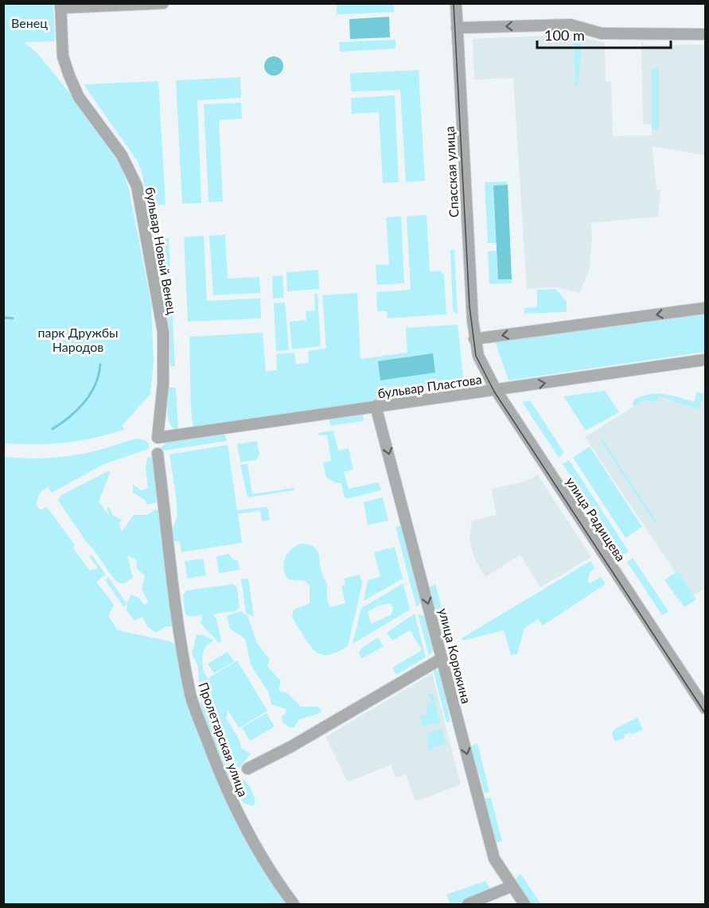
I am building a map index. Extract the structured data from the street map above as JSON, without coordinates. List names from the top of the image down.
{
  "streets": {
    "street": [
      "Спасская улица",
      "бульвар Новый Венец",
      "бульвар Пластова",
      "улица Радищева",
      "улица Корюкина",
      "Пролетарская улица"
    ]
  },
  "crossings": [
    ["Спасская улица", "улица Радищева"],
    ["бульвар Новый Венец", "бульвар Пластова"],
    ["бульвар Пластова", "улица Радищева"],
    ["бульвар Пластова", "улица Корюкина"]
  ],
  "one_way": ["улица Корюкина"],
  "parks": ["Венец", "парк Дружбы Народов"],
  "scale_bar": "100 m"
}
